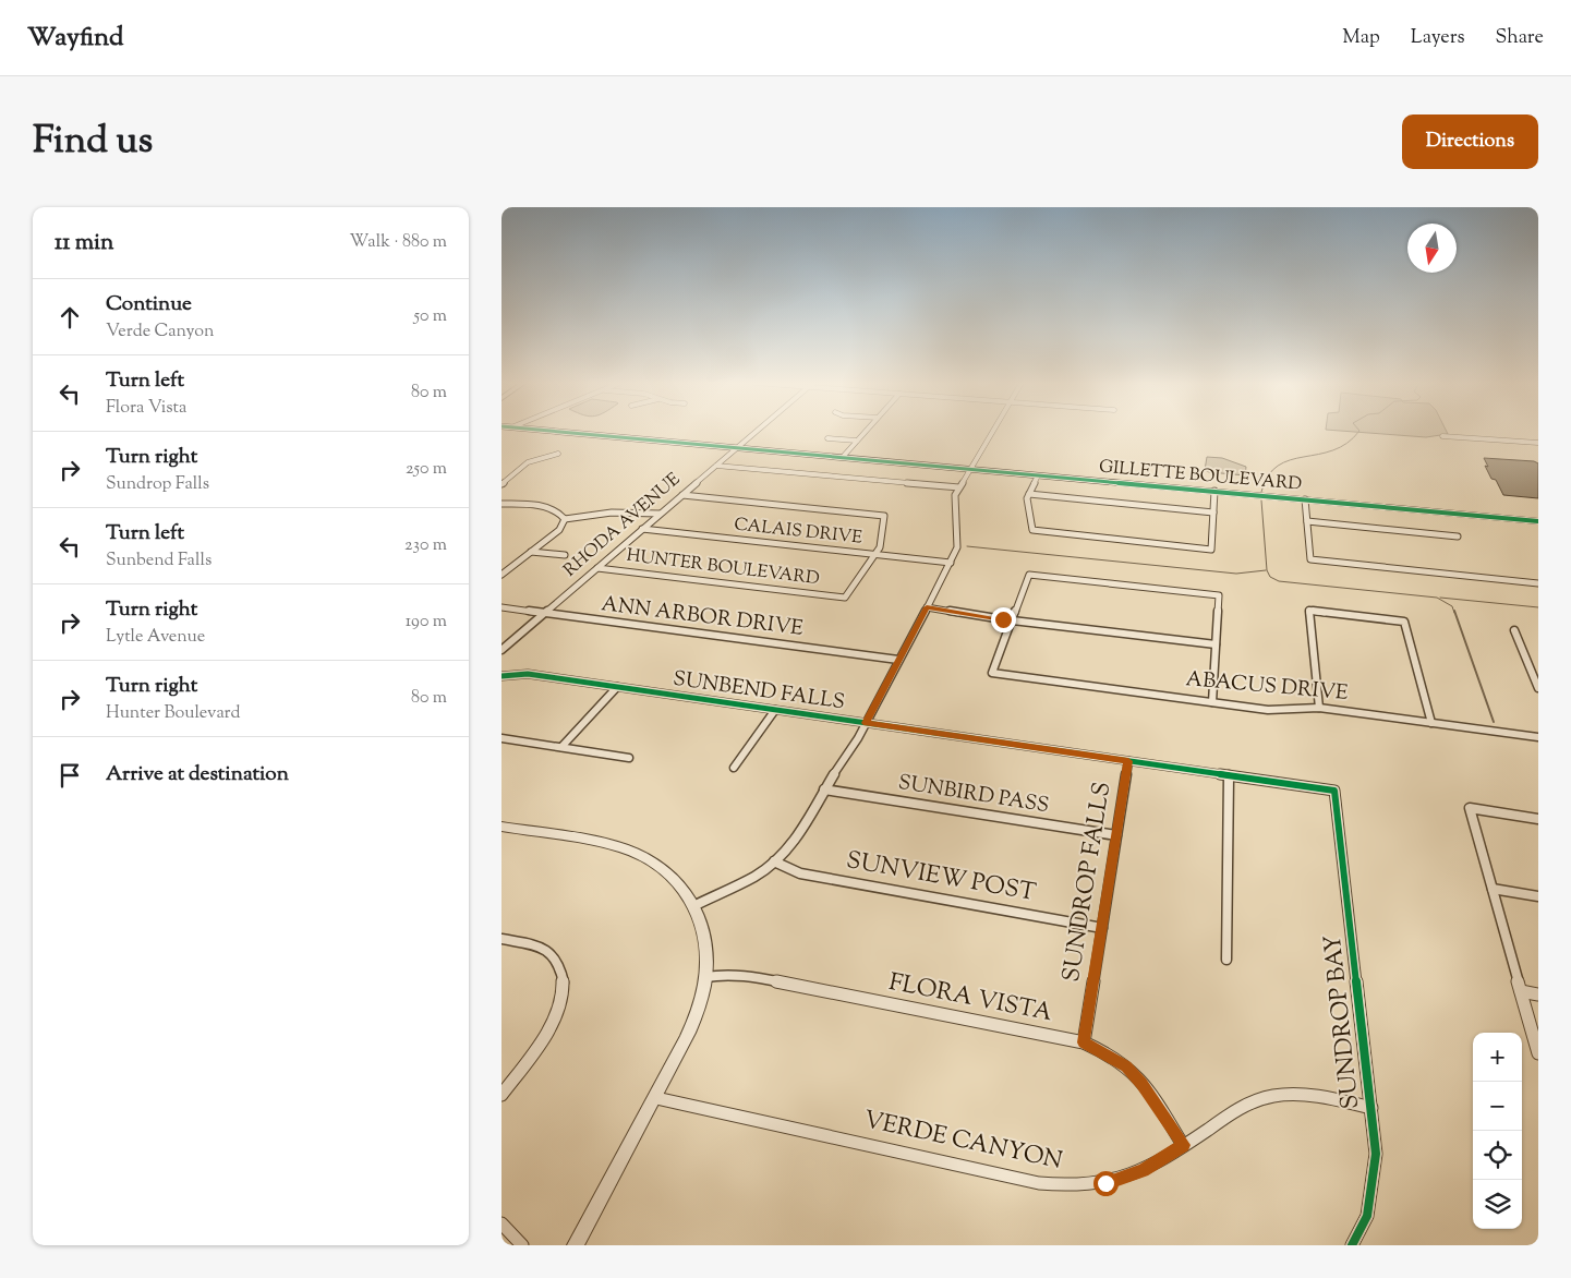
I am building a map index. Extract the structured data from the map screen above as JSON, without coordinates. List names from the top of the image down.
{
  "streets": {
    "main road": ["GILLETTE BOULEVARD"],
    "street": [
      "RHODA AVENUE",
      "CALAIS DRIVE",
      "HUNTER BOULEVARD",
      "ANN ARBOR DRIVE",
      "ABACUS DRIVE",
      "SUNBEND FALLS",
      "SUNBIRD PASS",
      "SUNVIEW POST",
      "SUNDROP FALLS",
      "FLORA VISTA",
      "SUNDROP BAY",
      "VERDE CANYON"
    ]
  },
  "crossings": [
    ["GILLETTE BOULEVARD", "RHODA AVENUE"],
    ["RHODA AVENUE", "CALAIS DRIVE"],
    ["RHODA AVENUE", "HUNTER BOULEVARD"],
    ["RHODA AVENUE", "ANN ARBOR DRIVE"],
    ["CALAIS DRIVE", "HUNTER BOULEVARD"],
    ["SUNBEND FALLS", "SUNDROP FALLS"],
    ["SUNBEND FALLS", "SUNDROP BAY"],
    ["SUNBIRD PASS", "SUNDROP FALLS"],
    ["SUNVIEW POST", "SUNDROP FALLS"],
    ["SUNDROP FALLS", "FLORA VISTA"],
    ["FLORA VISTA", "VERDE CANYON"],
    ["SUNDROP BAY", "VERDE CANYON"]
  ],
  "north": "bottom",
  "page": {
    "header": "Wayfind",
    "nav": ["Map", "Layers", "Share"],
    "title": "Find us",
    "buttons": "Directions",
    "heading": ["11 min", "Walk · 880 m"],
    "list": [
      ["Continue", "Verde Canyon", "50 m"],
      ["Turn left", "Flora Vista", "80 m"],
      ["Turn right", "Sundrop Falls", "250 m"],
      ["Turn left", "Sunbend Falls", "230 m"],
      ["Turn right", "Lytle Avenue", "190 m"],
      ["Turn right", "Hunter Boulevard", "80 m"],
      "Arrive at destination"
    ],
    "map_buttons": ["+", "−"]
  }
}
